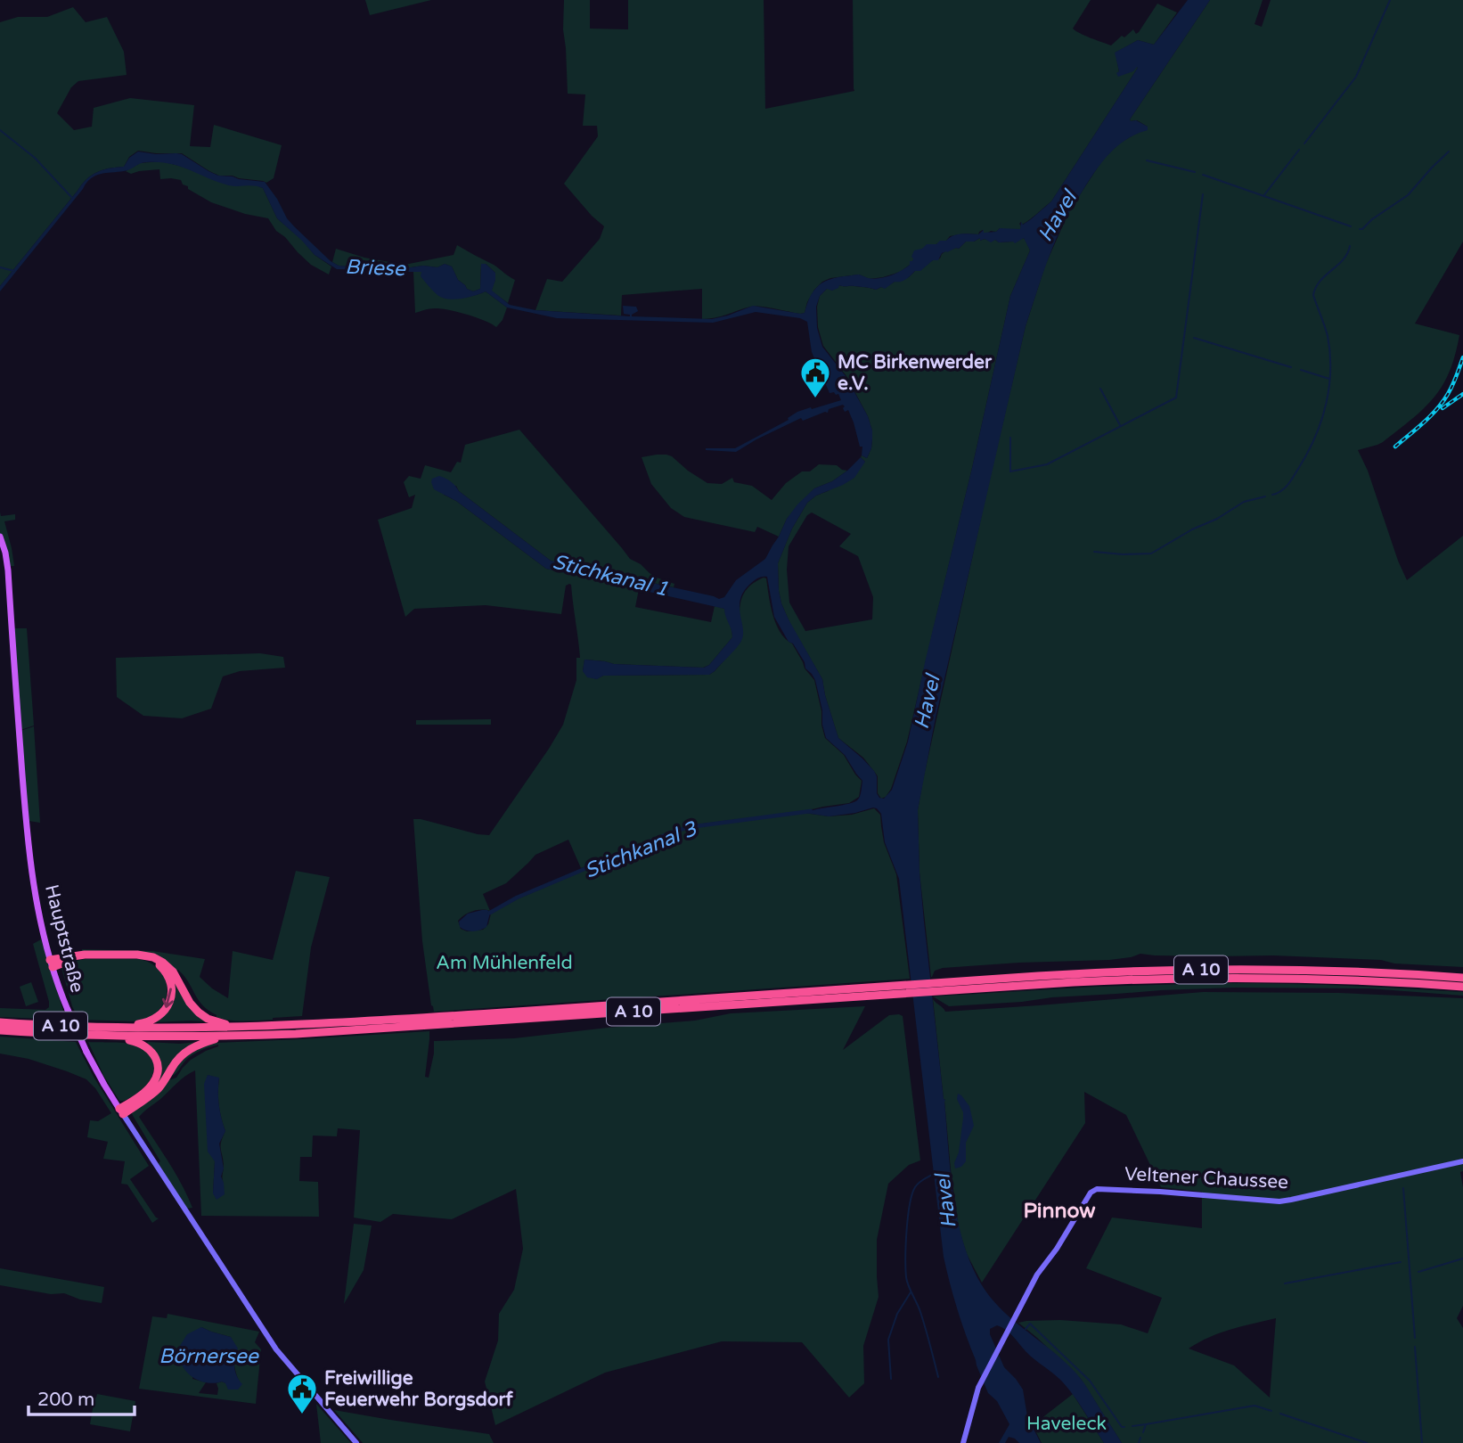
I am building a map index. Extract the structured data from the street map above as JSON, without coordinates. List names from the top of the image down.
{
  "streets": {
    "highway": ["A 10"],
    "main road": ["Hauptstraße", "Veltener Chaussee"]
  },
  "districts": ["Pinnow"],
  "water": [
    "Havel",
    "Briese",
    "Stichkanal 1",
    "Stichkanal 3",
    "Börnersee"
  ],
  "parks": ["Am Mühlenfeld", "Haveleck"],
  "places": {
    "public building": ["MC Birkenwerder e.V.", "Freiwillige Feuerwehr Borgsdorf"]
  },
  "scale_bar": "200 m"
}
